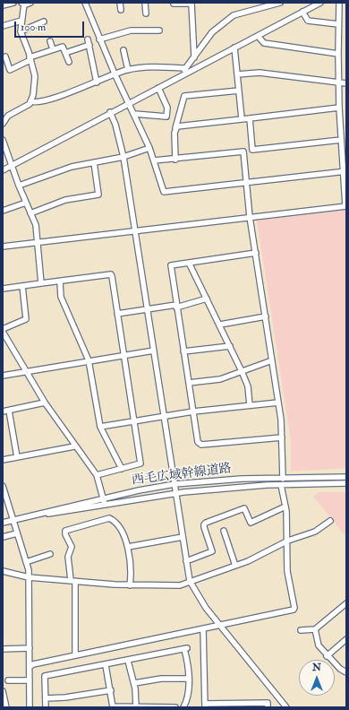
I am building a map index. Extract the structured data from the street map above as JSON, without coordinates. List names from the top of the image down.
{
  "streets": {
    "street": ["西毛広域幹線道路"]
  },
  "scale_bar": "100 m",
  "north": "top"
}
